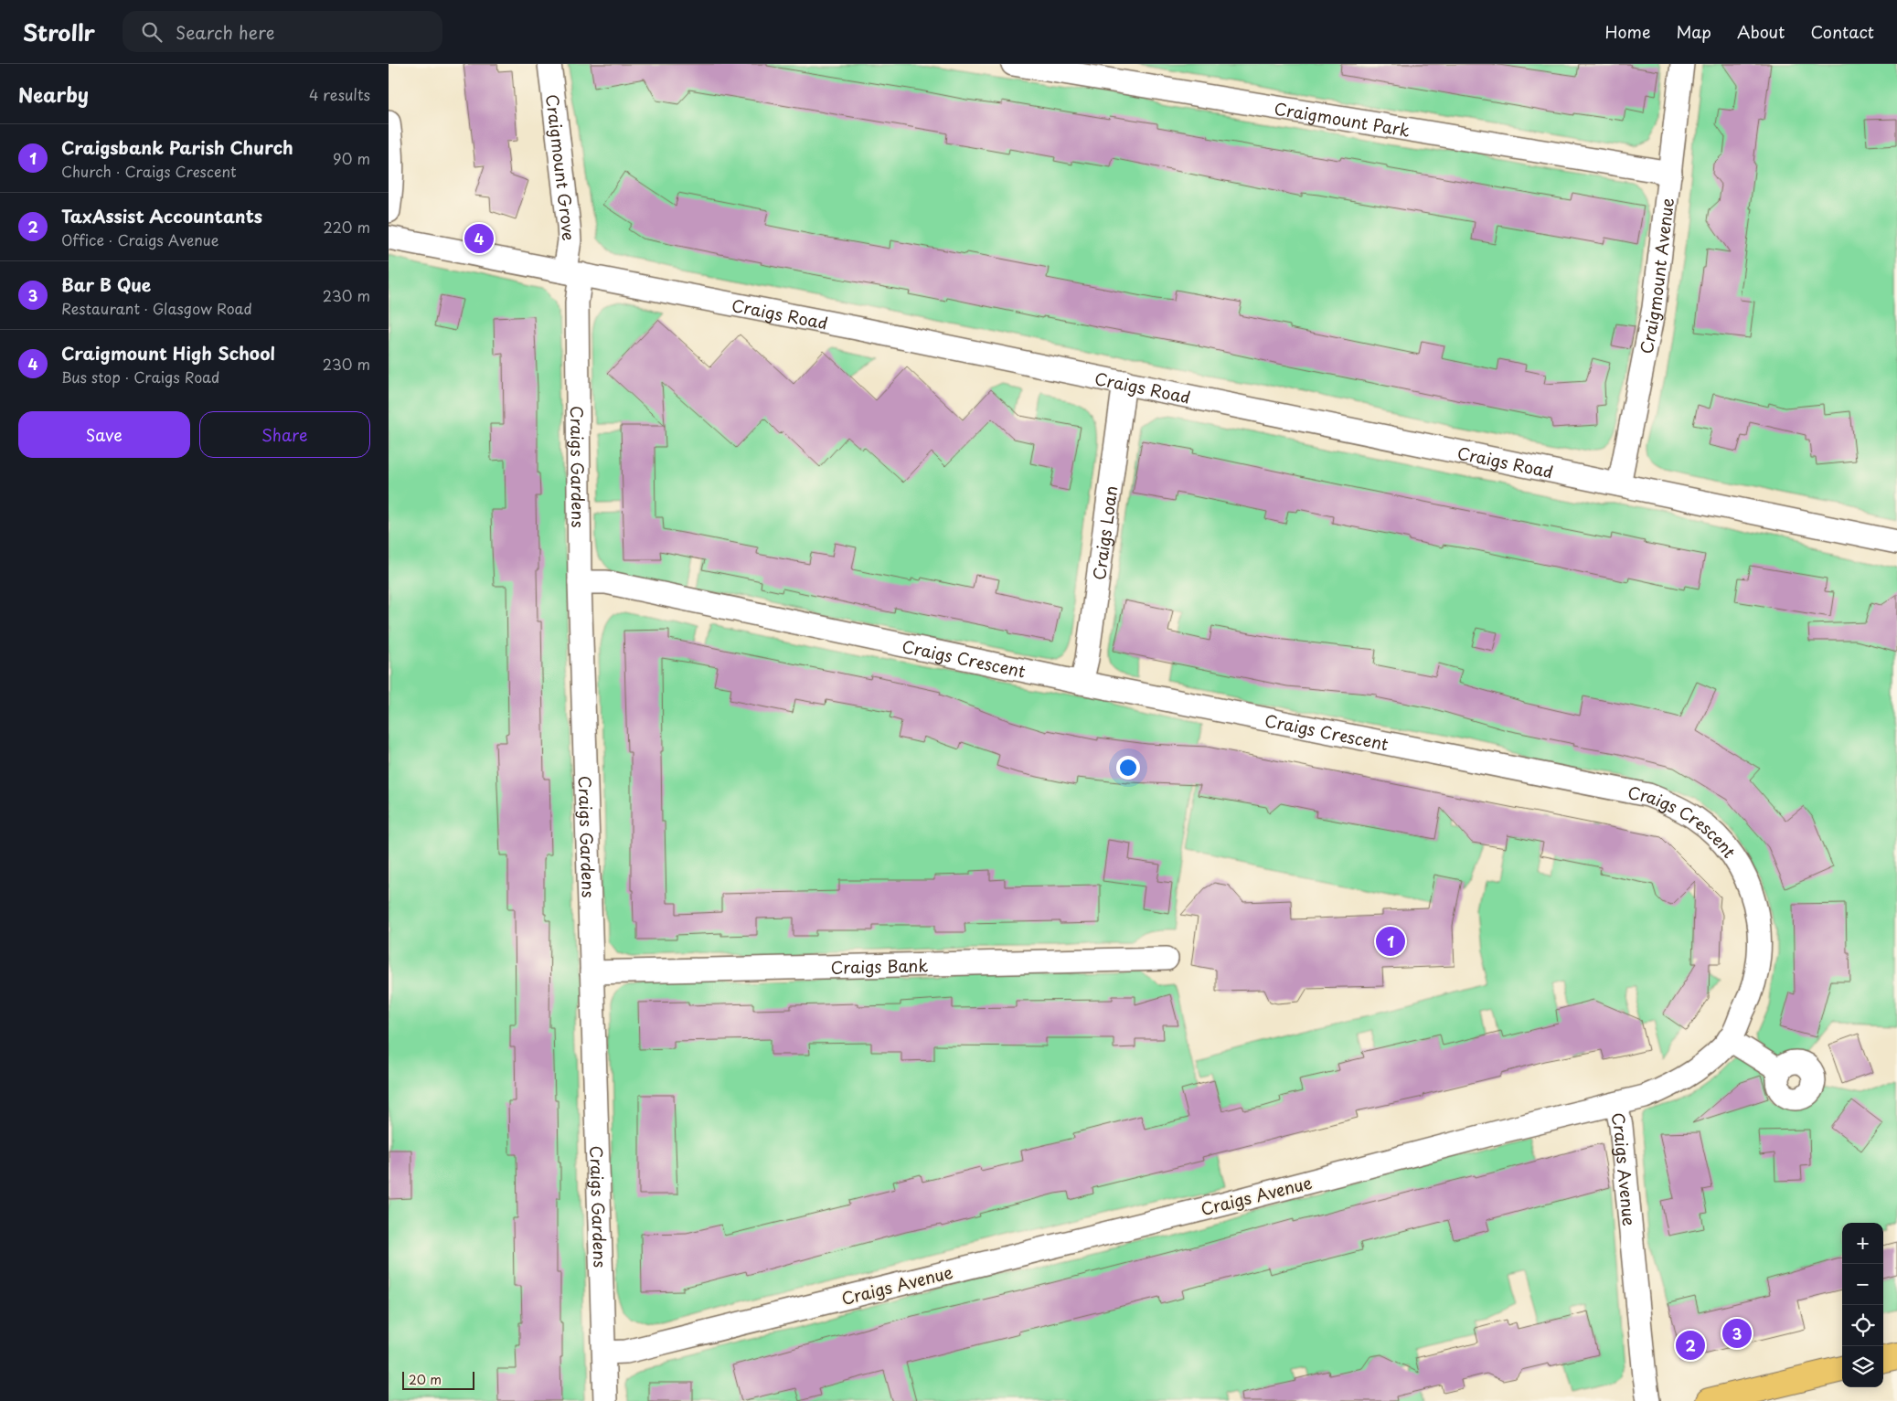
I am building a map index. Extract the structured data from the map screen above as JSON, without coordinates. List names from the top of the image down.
{
  "streets": {
    "street": [
      "Craigmount Park",
      "Craigmount Grove",
      "Craigmount Avenue",
      "Craigs Road",
      "Craigs Gardens",
      "Craigs Loan",
      "Craigs Crescent",
      "Craigs Bank",
      "Craigs Avenue"
    ]
  },
  "crossings": [
    ["Craigmount Park", "Craigmount Avenue"],
    ["Craigmount Grove", "Craigs Road"],
    ["Craigmount Grove", "Craigs Gardens"],
    ["Craigmount Avenue", "Craigs Road"],
    ["Craigs Road", "Craigs Gardens"],
    ["Craigs Road", "Craigs Loan"],
    ["Craigs Gardens", "Craigs Crescent"],
    ["Craigs Gardens", "Craigs Bank"],
    ["Craigs Gardens", "Craigs Avenue"],
    ["Craigs Loan", "Craigs Crescent"],
    ["Craigs Crescent", "Craigs Avenue"]
  ],
  "scale_bar": "20 m",
  "page": {
    "header": "Strollr",
    "search": "Search here",
    "nav": [
      "Home",
      "Map",
      "About",
      "Contact"
    ],
    "heading": ["Nearby", "4 results"],
    "list": [
      {
        "mark": "1",
        "name": "Craigsbank Parish Church",
        "note": "Church · Craigs Crescent",
        "value": "90 m"
      },
      {
        "mark": "2",
        "name": "TaxAssist Accountants",
        "note": "Office · Craigs Avenue",
        "value": "220 m"
      },
      {
        "mark": "3",
        "name": "Bar B Que",
        "note": "Restaurant · Glasgow Road",
        "value": "230 m"
      },
      {
        "mark": "4",
        "name": "Craigmount High School",
        "note": "Bus stop · Craigs Road",
        "value": "230 m"
      }
    ],
    "pins": [
      "4",
      "1",
      "3",
      "2"
    ],
    "buttons": ["Save", "Share"],
    "map_buttons": ["+", "−"],
    "scale": "20 m"
  }
}
